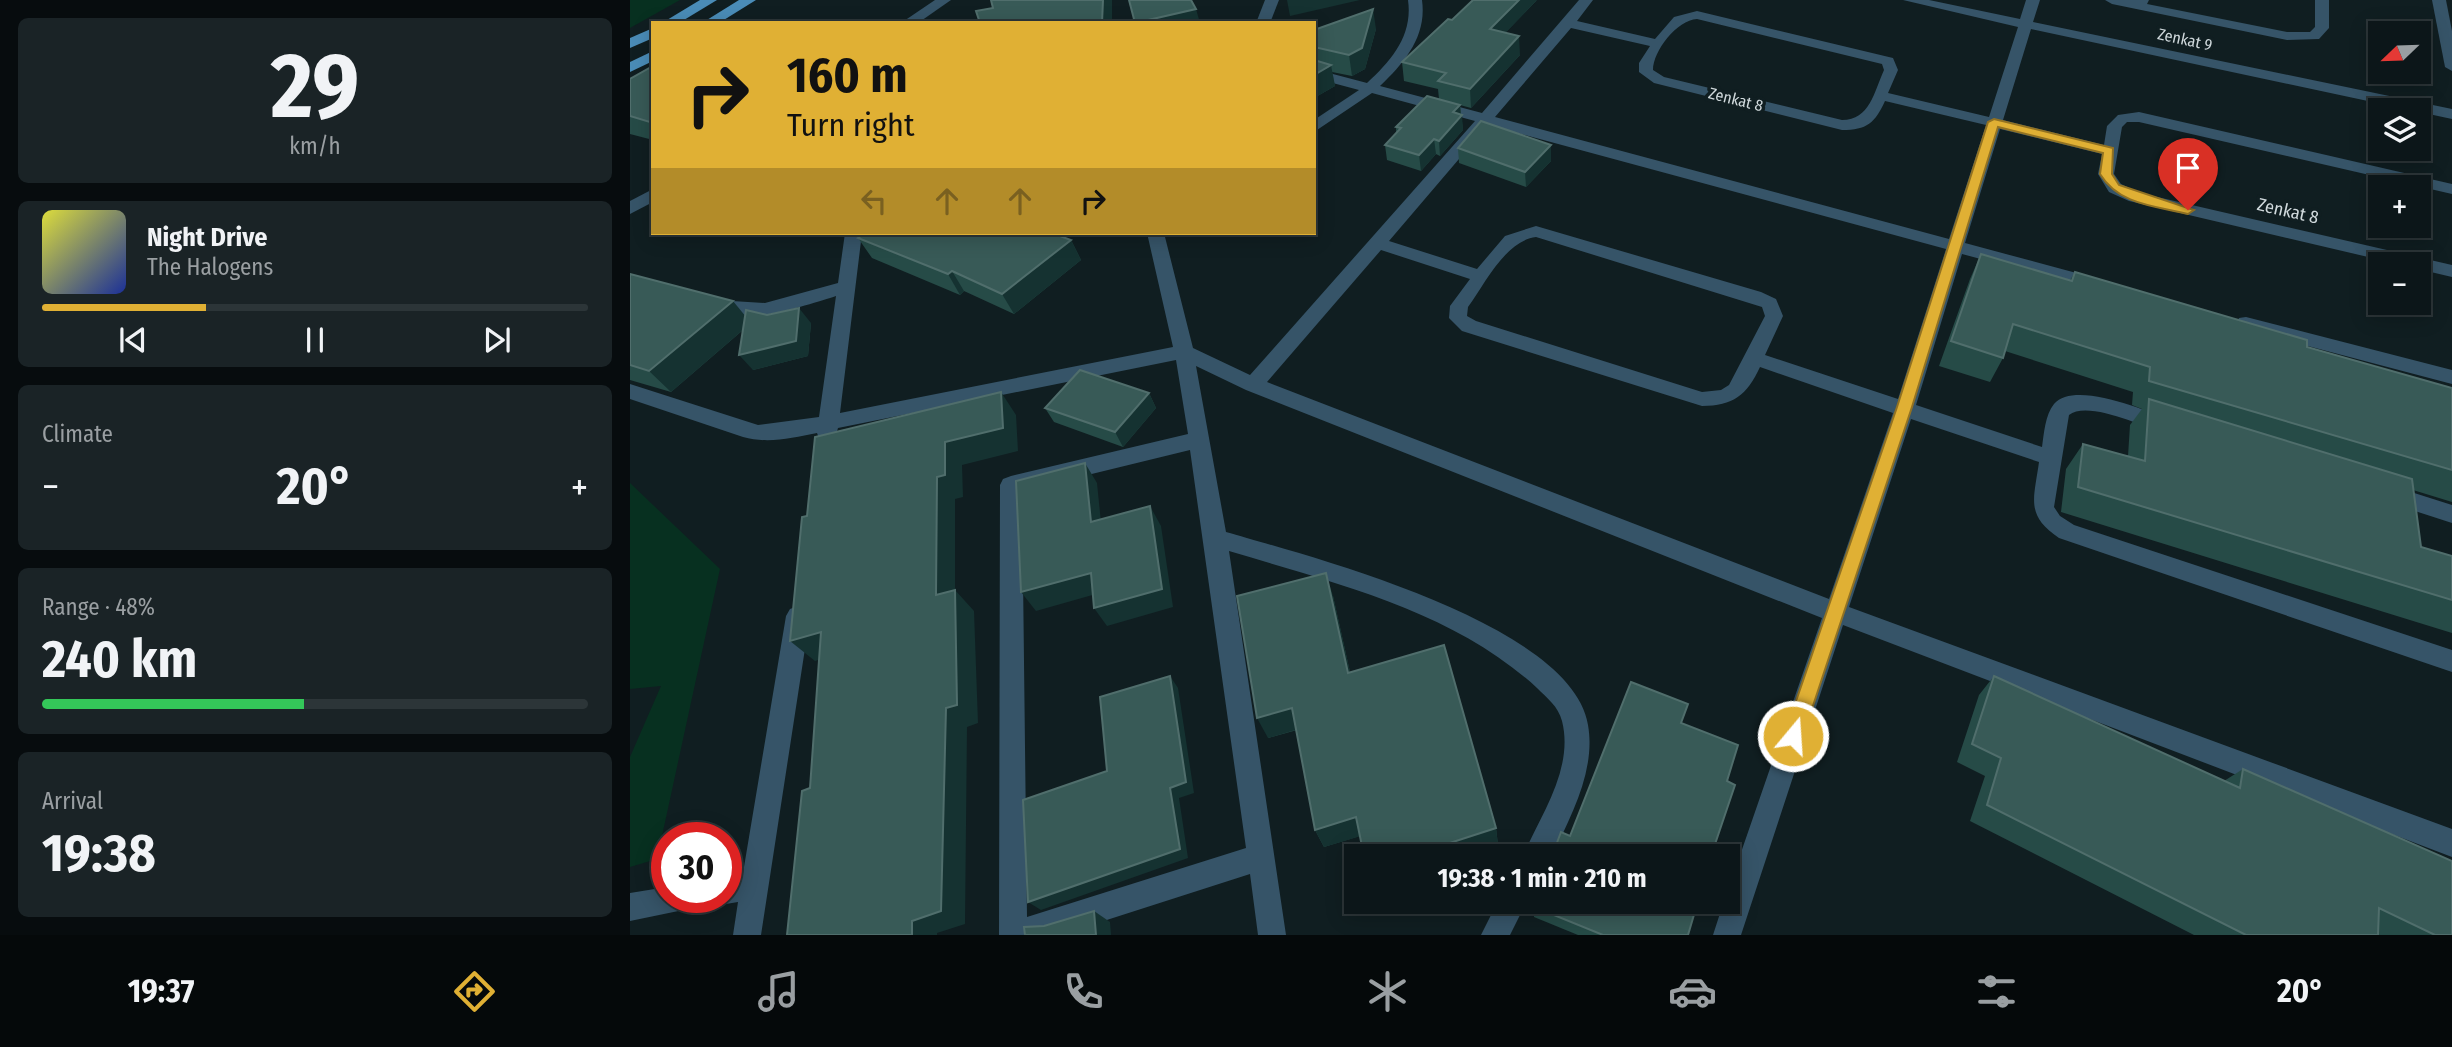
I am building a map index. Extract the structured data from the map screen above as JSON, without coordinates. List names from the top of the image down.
{
  "streets": {
    "street": ["Zenkat 9", "Zenkat 8"]
  },
  "north": "bottom left",
  "page": {
    "tile": [
      ["29", "km/h"],
      "Climate",
      ["Range · 48%", "240 km"],
      ["Arrival", "19:38"]
    ],
    "map_buttons": ["+", "−"],
    "turn": ["160 m", "Turn right"],
    "song": ["Night Drive", "The Halogens"],
    "heat": ["−", "20°", "+"],
    "limit": "30",
    "trip": "19:38 · 1 min · 210 m",
    "tabs": ["19:37", "20°"]
  }
}
